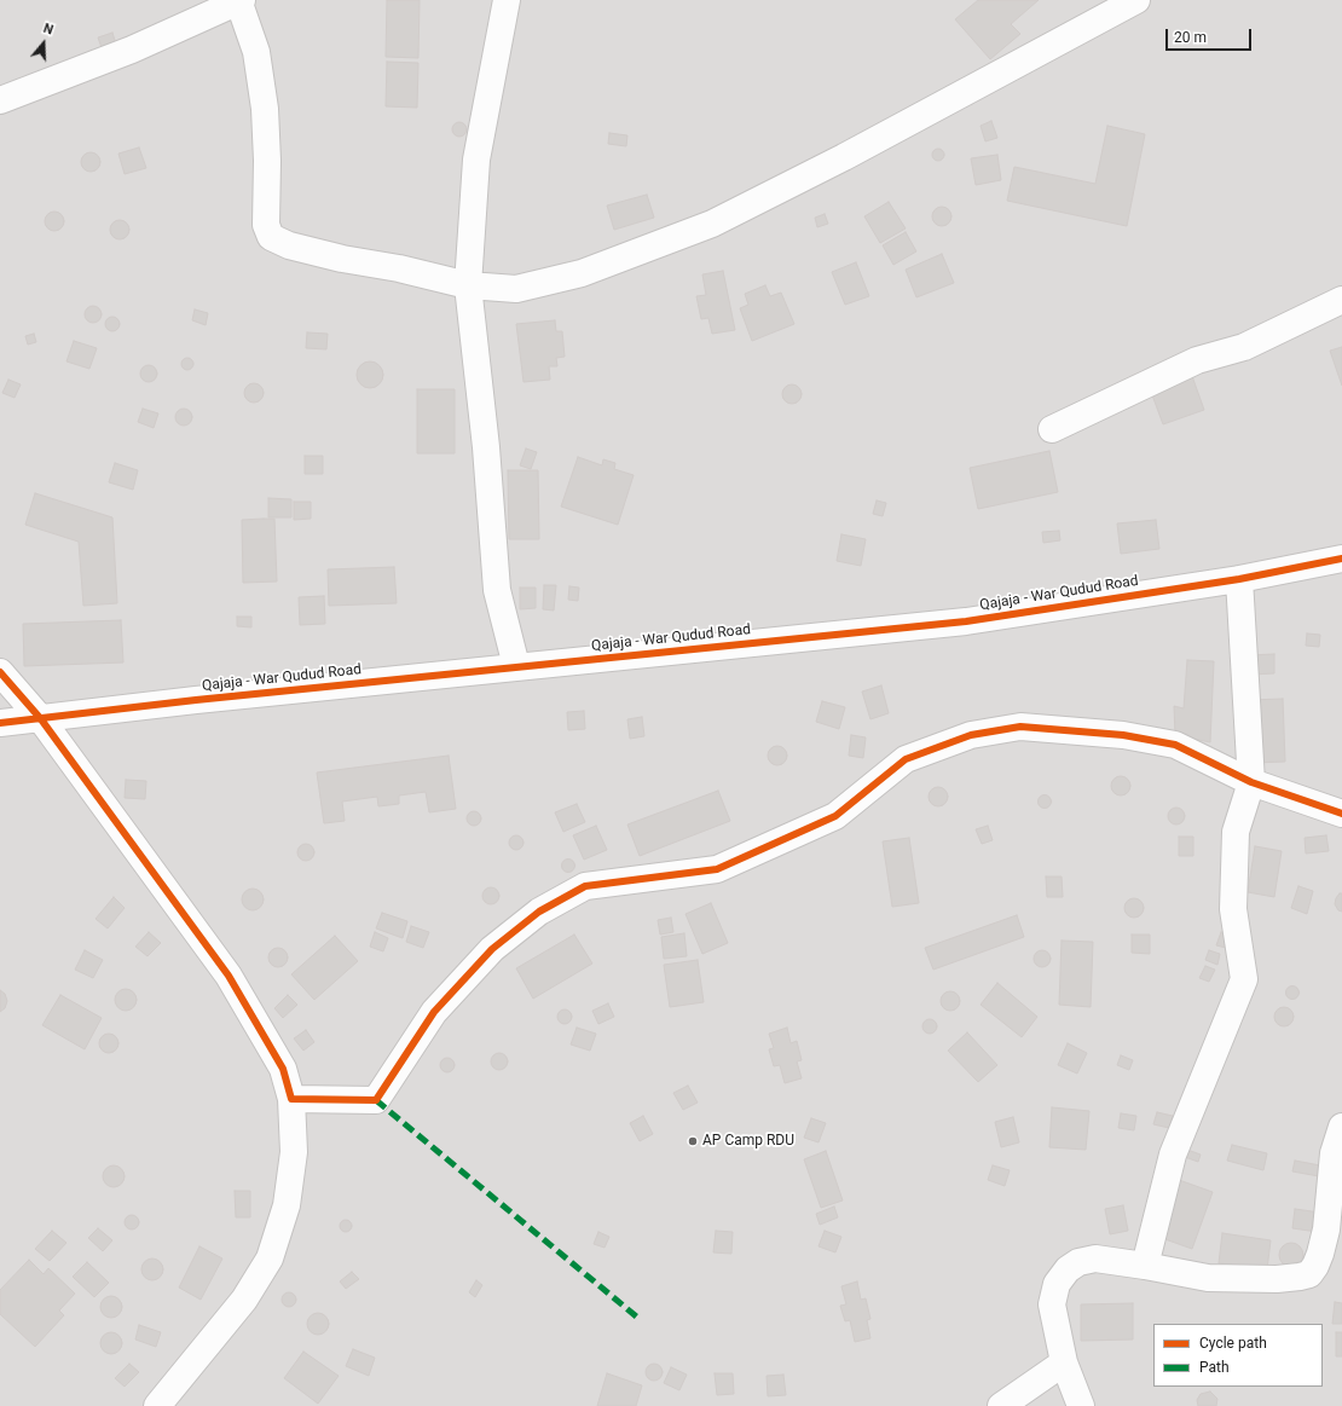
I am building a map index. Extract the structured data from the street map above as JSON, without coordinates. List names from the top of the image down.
{
  "streets": {
    "street": ["Qajaja - War Qudud Road"]
  },
  "places": ["AP Camp RDU"],
  "legend": ["Cycle path", "Path"],
  "scale_bar": "20 m",
  "north": "top"
}
